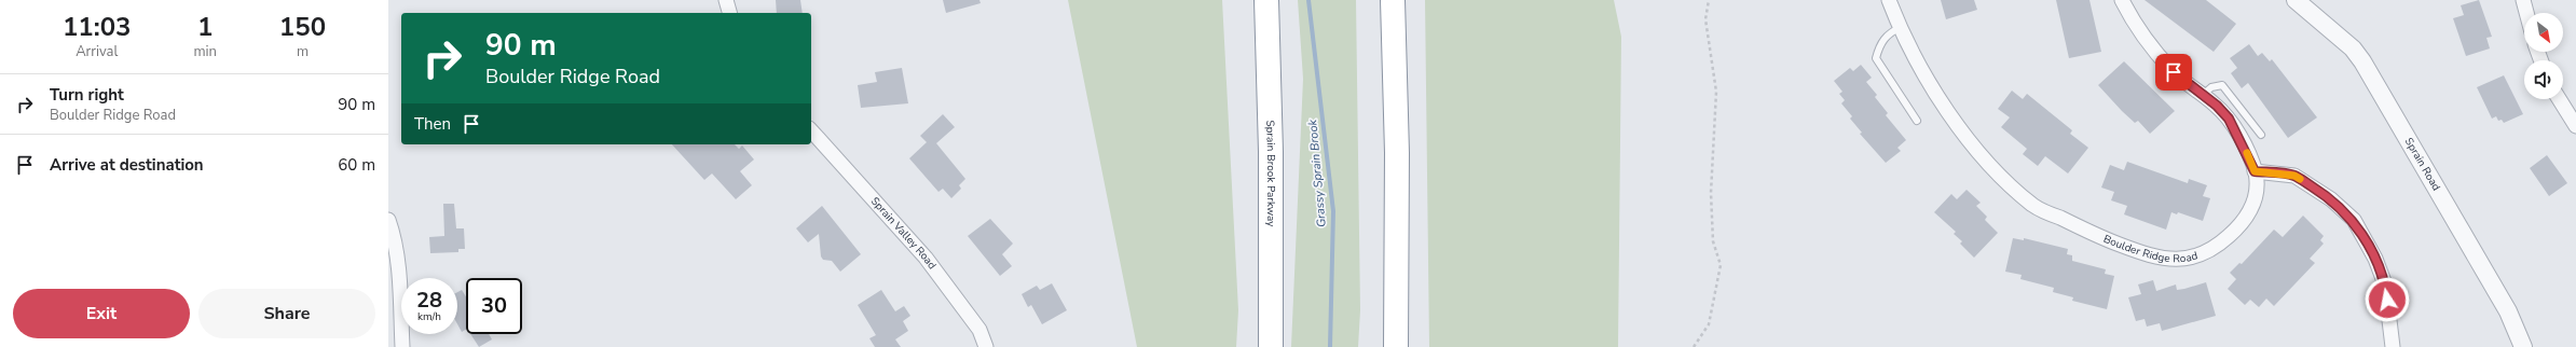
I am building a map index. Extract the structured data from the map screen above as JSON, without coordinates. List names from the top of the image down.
{
  "streets": {
    "highway": ["Sprain Brook Parkway"],
    "street": ["Sprain Road", "Sprain Valley Road", "Boulder Ridge Road"]
  },
  "water": ["Grassy Sprain Brook"],
  "north": "bottom right",
  "page": {
    "eta": [
      "11:03",
      "Arrival",
      "1",
      "min",
      "150",
      "m"
    ],
    "turn": ["90 m", "Boulder Ridge Road"],
    "list": [
      {
        "name": "Turn right",
        "note": "Boulder Ridge Road",
        "value": "90 m"
      },
      {
        "name": "Arrive at destination",
        "value": "60 m"
      }
    ],
    "then": "Then",
    "speed": "28 km/h",
    "limit": "30",
    "buttons": ["Exit", "Share"]
  }
}
